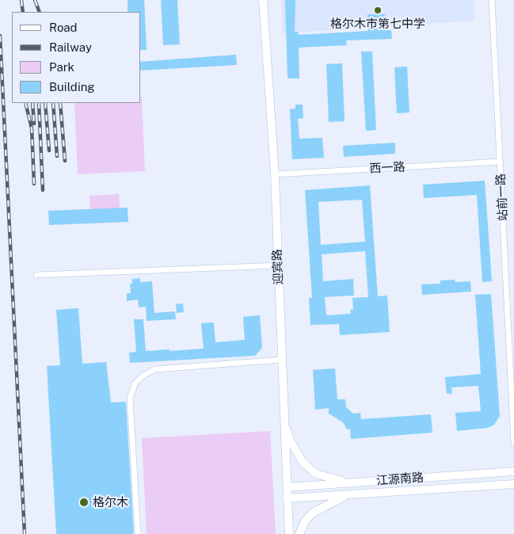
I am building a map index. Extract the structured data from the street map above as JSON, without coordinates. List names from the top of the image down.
{
  "streets": {
    "main road": ["迎宾路", "江源南路"],
    "street": ["西一路", "站前一路"]
  },
  "crossings": [
    ["西一路", "站前一路"],
    ["西一路", "迎宾路"],
    ["迎宾路", "江源南路"]
  ],
  "places": ["格尔木市第七中学", "格尔木"],
  "legend": [
    "Road",
    "Railway",
    "Park",
    "Building"
  ]
}
